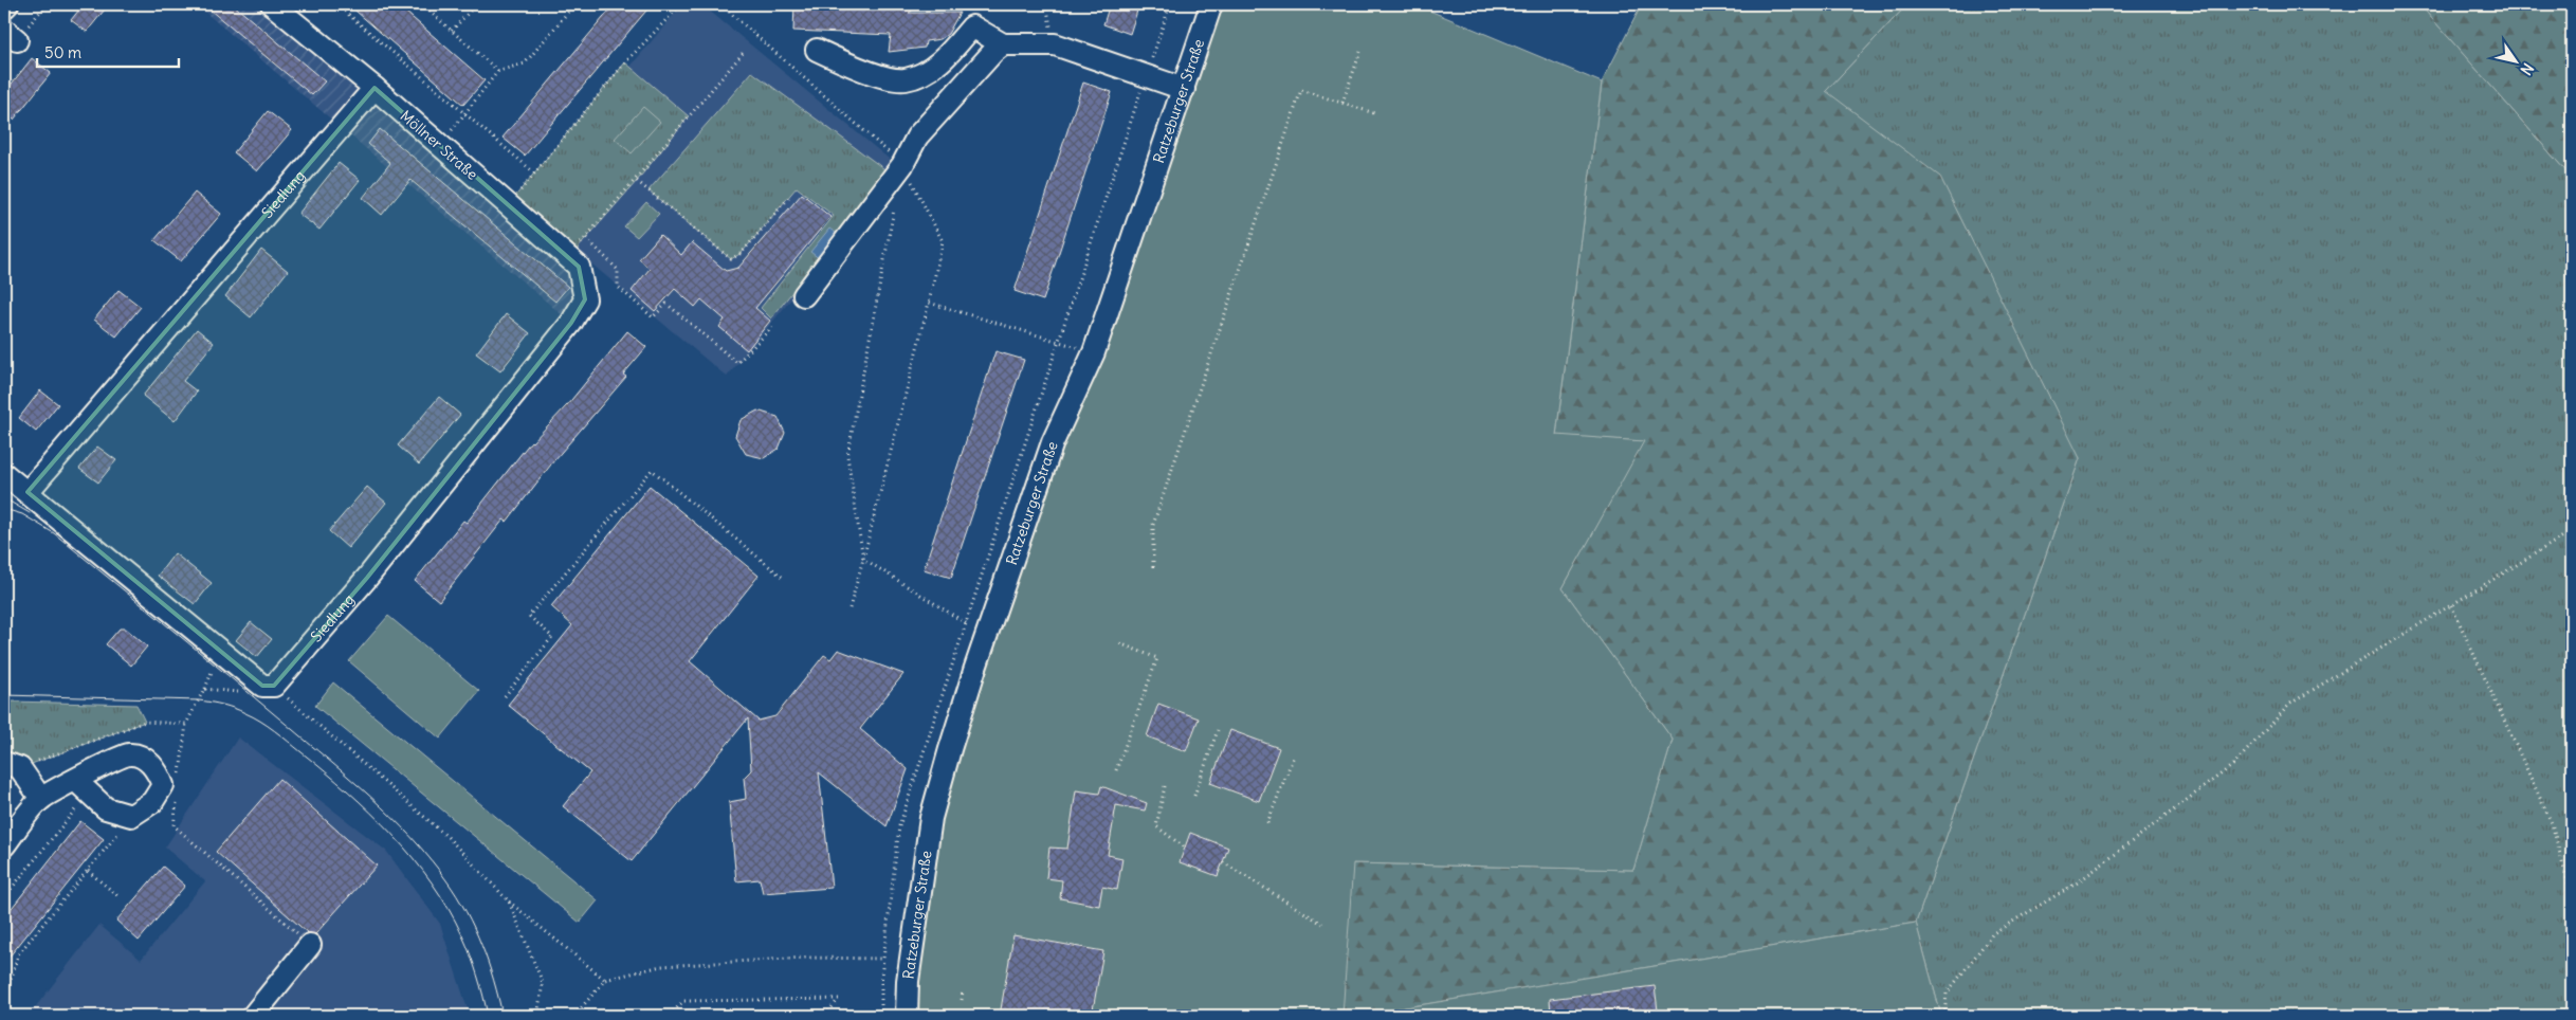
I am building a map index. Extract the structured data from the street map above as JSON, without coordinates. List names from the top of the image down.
{
  "streets": {
    "street": ["Ratzeburger Straße", "Möllner Straße", "Siedlung"]
  },
  "crossings": [
    ["Möllner Straße", "Siedlung"]
  ],
  "scale_bar": "50 m",
  "north": "bottom right"
}
